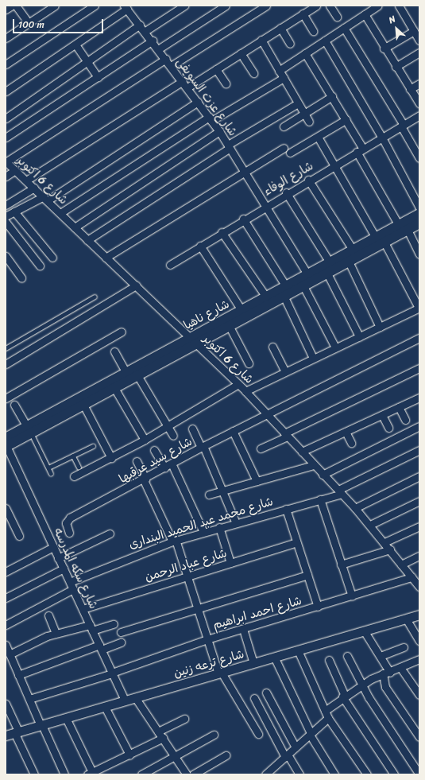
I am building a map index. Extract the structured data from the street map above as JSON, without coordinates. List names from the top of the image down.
{
  "streets": {
    "main road": ["شارع ناهيا"],
    "street": [
      "شارع عزت السويفى",
      "شارع الوفاء",
      "شارع 6 اكتوبر",
      "شارع سيد عرقبها",
      "شارع محمد عبد الحميد البندارى",
      "شارع عباد الرحمن",
      "شارع سكه المدرسه",
      "شارع احمد ابراهيم",
      "شارع ترعه زنين"
    ]
  },
  "crossings": [
    ["شارع عزت السويفى", "شارع الوفاء"],
    ["شارع عزت السويفى", "شارع ناهيا"],
    ["شارع 6 اكتوبر", "شارع ناهيا"],
    ["شارع 6 اكتوبر", "شارع سيد عرقبها"],
    ["شارع 6 اكتوبر", "شارع محمد عبد الحميد البندارى"],
    ["شارع 6 اكتوبر", "شارع احمد ابراهيم"],
    ["شارع ناهيا", "شارع سكه المدرسه"],
    ["شارع محمد عبد الحميد البندارى", "شارع سكه المدرسه"],
    ["شارع عباد الرحمن", "شارع سكه المدرسه"],
    ["شارع سكه المدرسه", "شارع احمد ابراهيم"],
    ["شارع سكه المدرسه", "شارع ترعه زنين"]
  ],
  "scale_bar": "100 m",
  "north": "top left"
}
